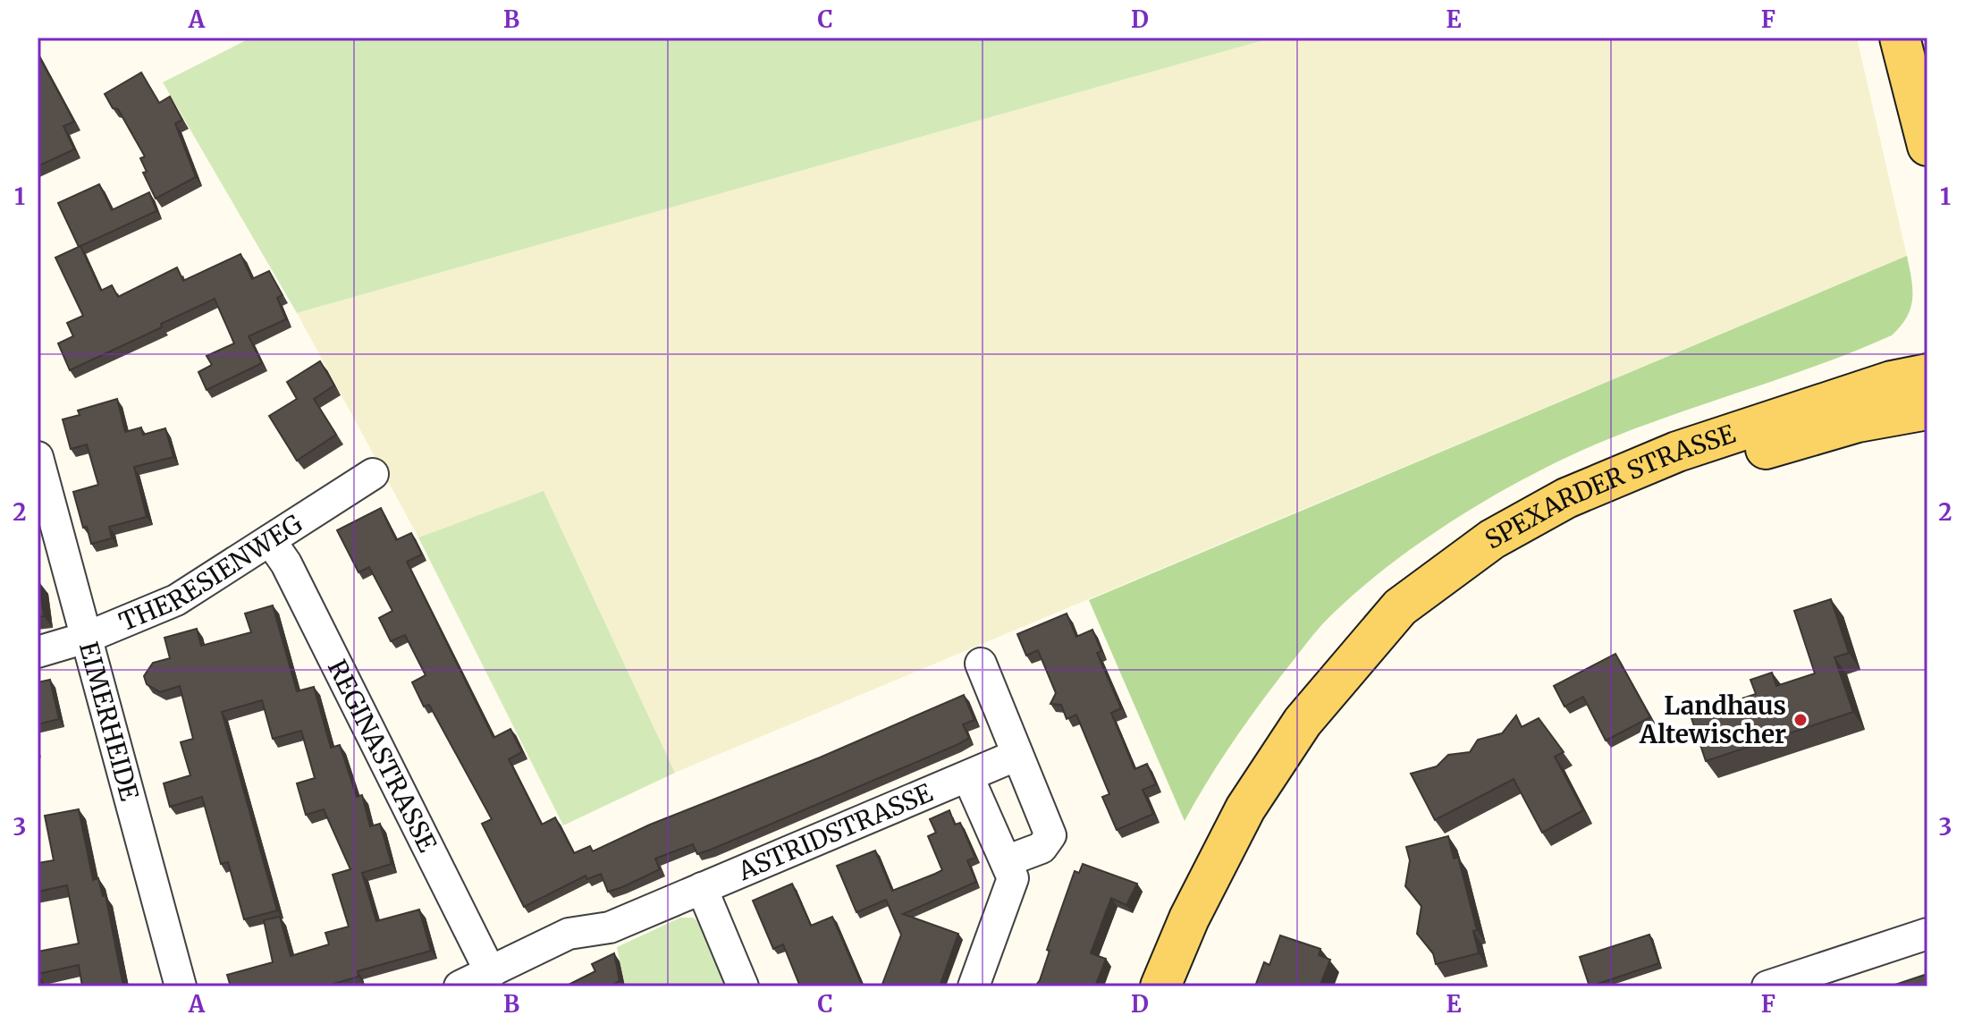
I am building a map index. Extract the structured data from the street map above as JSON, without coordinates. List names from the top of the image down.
{
  "streets": {
    "main road": ["SPEXARDER STRASSE"],
    "street": [
      "THERESIENWEG",
      "EIMERHEIDE",
      "REGINASTRASSE",
      "ASTRIDSTRASSE"
    ]
  },
  "crossings": [
    ["THERESIENWEG", "EIMERHEIDE"],
    ["THERESIENWEG", "REGINASTRASSE"],
    ["REGINASTRASSE", "ASTRIDSTRASSE"]
  ],
  "places": ["Landhaus Altewischer"],
  "grid": {
    "columns": [
      "A",
      "B",
      "C",
      "D",
      "E",
      "F"
    ],
    "rows": ["1", "2", "3"]
  }
}
